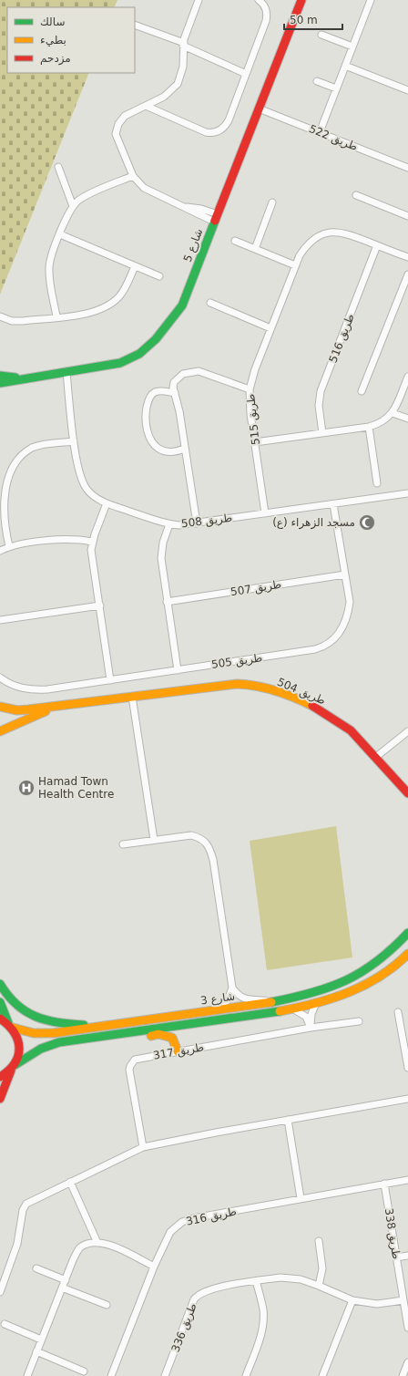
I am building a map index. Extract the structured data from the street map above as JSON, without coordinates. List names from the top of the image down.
{
  "streets": {
    "street": [
      "طريق 522",
      "شارع 5",
      "طريق 516",
      "طريق 515",
      "طريق 508",
      "طريق 507",
      "طريق 505",
      "طريق 504",
      "شارع 3",
      "طريق 317",
      "طريق 316",
      "طريق 338",
      "طريق 336"
    ]
  },
  "crossings": [
    ["طريق 522", "شارع 5"],
    ["شارع 5", "طريق 508"],
    ["طريق 516", "طريق 515"],
    ["طريق 515", "طريق 508"],
    ["طريق 508", "طريق 505"],
    ["طريق 507", "طريق 505"],
    ["طريق 316", "طريق 338"],
    ["طريق 338", "طريق 336"]
  ],
  "places": {
    "mosque": ["مسجد الزهراء (ع)"],
    "hospital": ["Hamad Town Health Centre"]
  },
  "legend": ["سالك", "بطيء", "مزدحم"],
  "scale_bar": "50 m"
}
